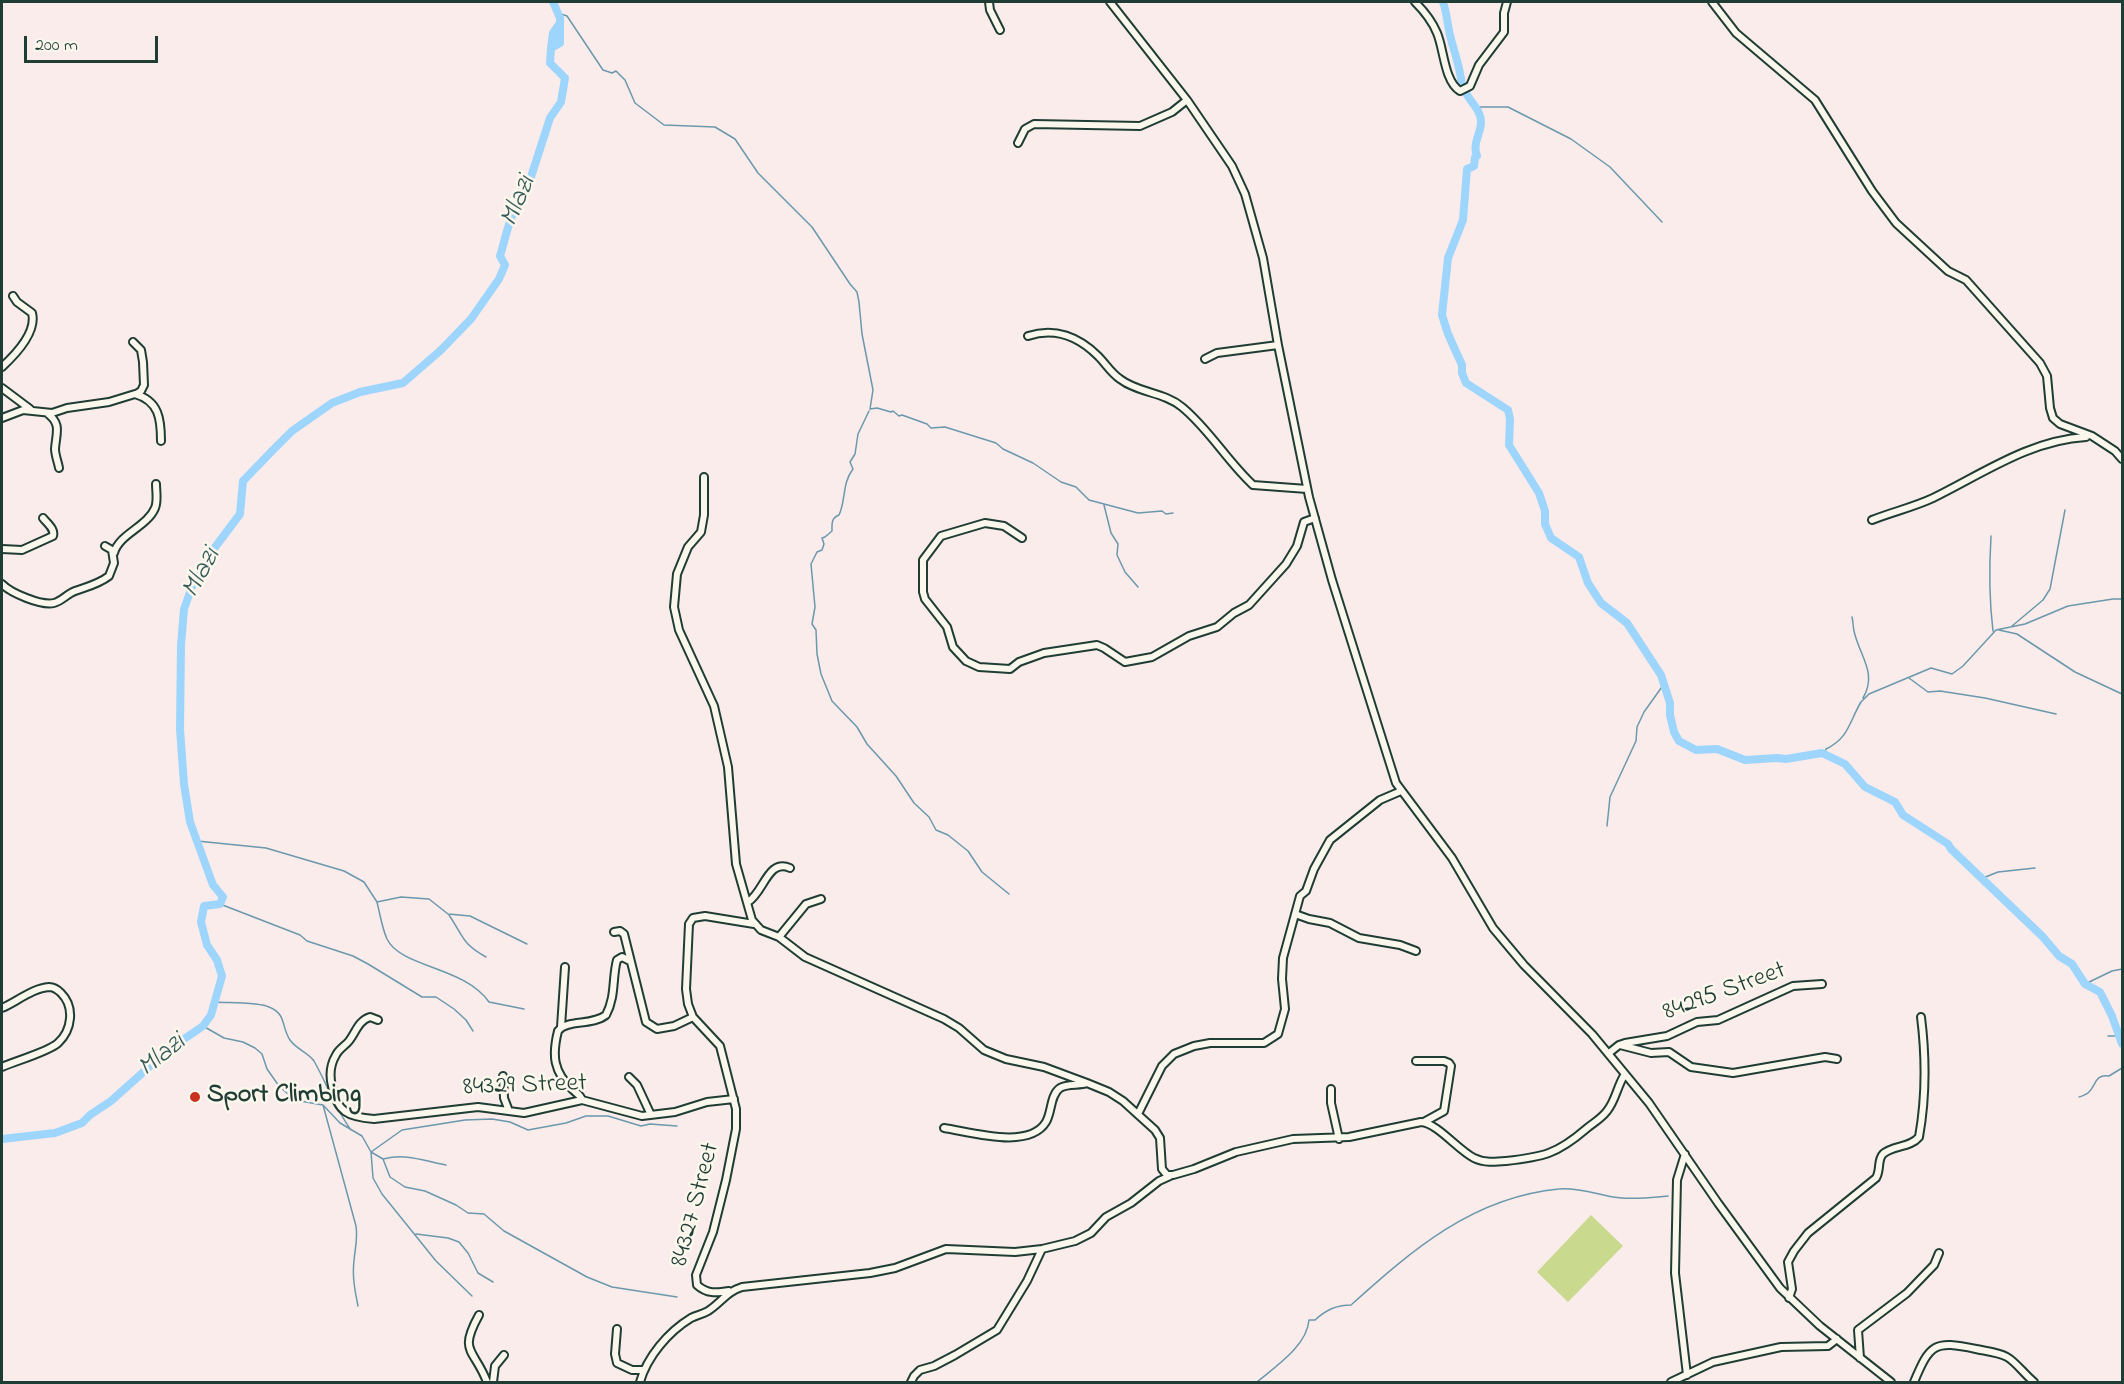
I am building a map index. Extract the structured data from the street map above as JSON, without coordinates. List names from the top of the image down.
{
  "streets": {
    "street": ["84295 Street", "84329 Street", "84327 Street"]
  },
  "crossings": [
    ["84329 Street", "84327 Street"]
  ],
  "water": ["Mlazi"],
  "places": ["Sport Climbing"],
  "scale_bar": "200 m"
}
